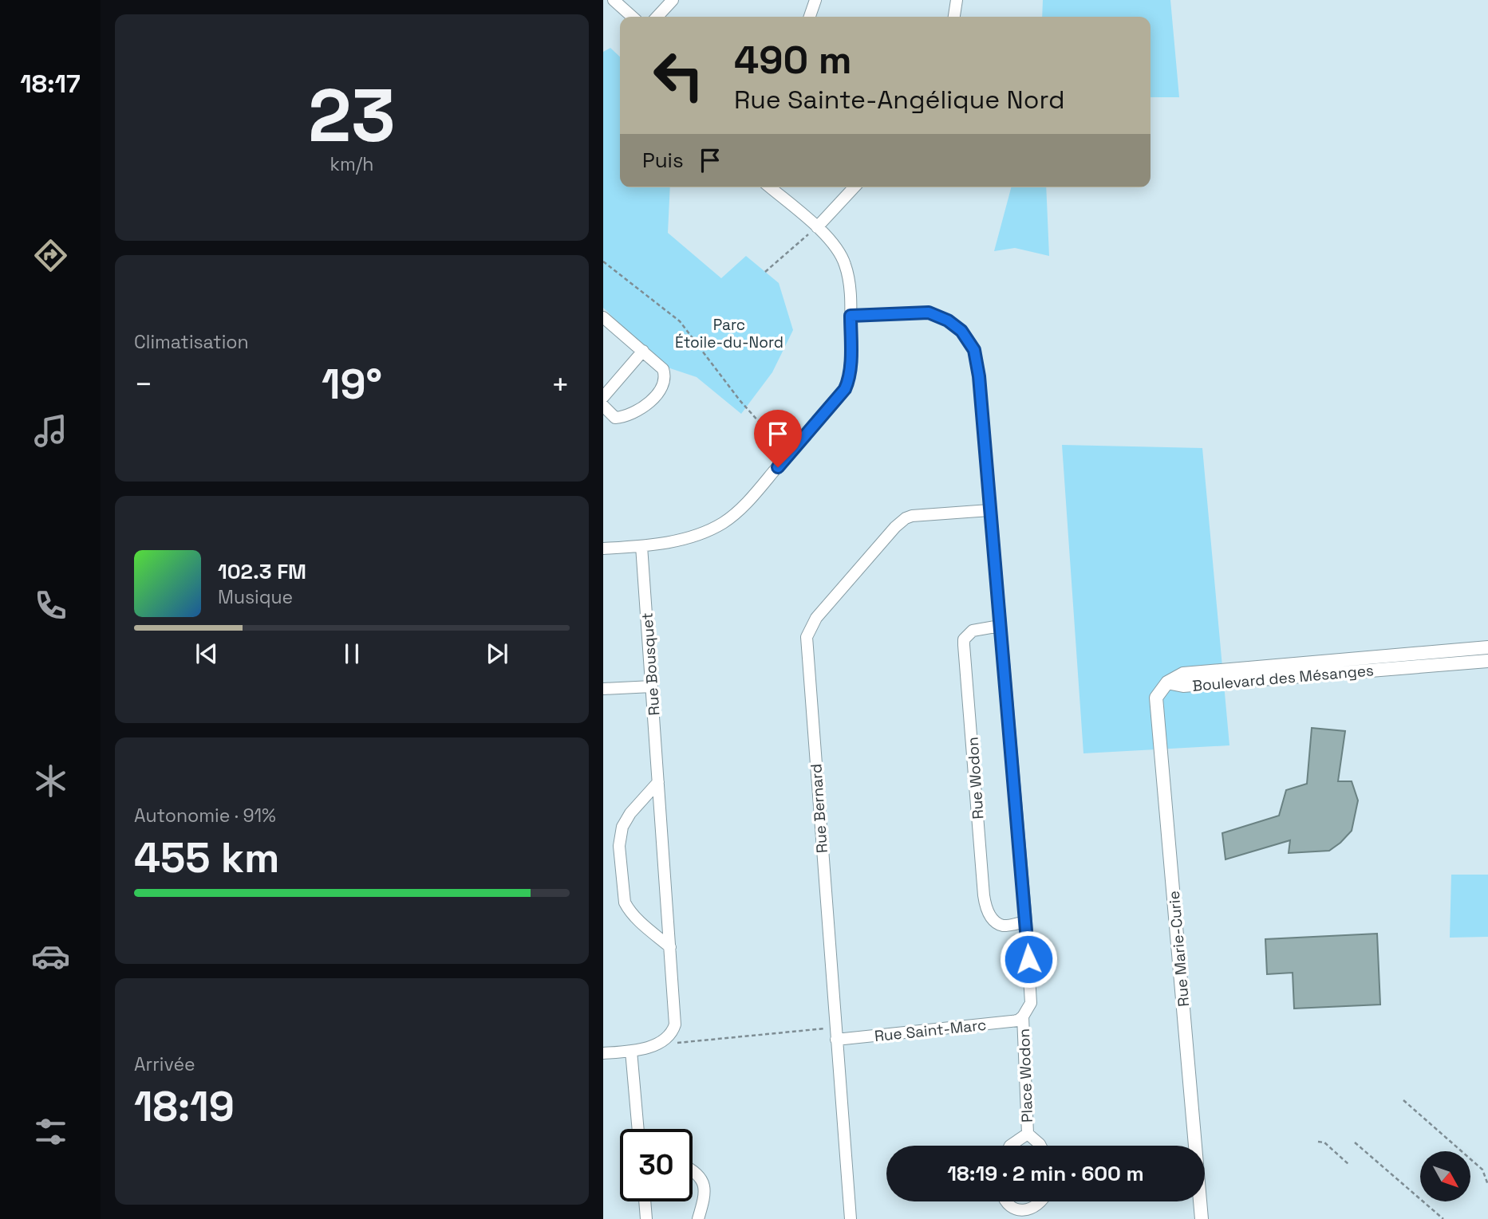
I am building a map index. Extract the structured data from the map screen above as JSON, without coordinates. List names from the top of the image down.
{
  "streets": {
    "street": [
      "Rue Bousquet",
      "Boulevard des Mésanges",
      "Rue Wodon",
      "Rue Bernard",
      "Rue Marie-Curie",
      "Rue Saint-Marc",
      "Place Wodon"
    ]
  },
  "crossings": [
    ["Boulevard des Mésanges", "Rue Marie-Curie"],
    ["Rue Bernard", "Rue Saint-Marc"],
    ["Rue Saint-Marc", "Place Wodon"]
  ],
  "parks": ["Parc Étoile-du-Nord"],
  "north": "bottom right",
  "page": {
    "tabs": "18:17",
    "tile": [
      ["23", "km/h"],
      "Climatisation",
      ["Autonomie · 91%", "455 km"],
      ["Arrivée", "18:19"]
    ],
    "turn": ["490 m", "Rue Sainte-Angélique Nord"],
    "then": "Puis",
    "heat": ["−", "19°", "+"],
    "song": ["102.3 FM", "Musique"],
    "limit": "30",
    "trip": "18:19 · 2 min · 600 m"
  }
}
